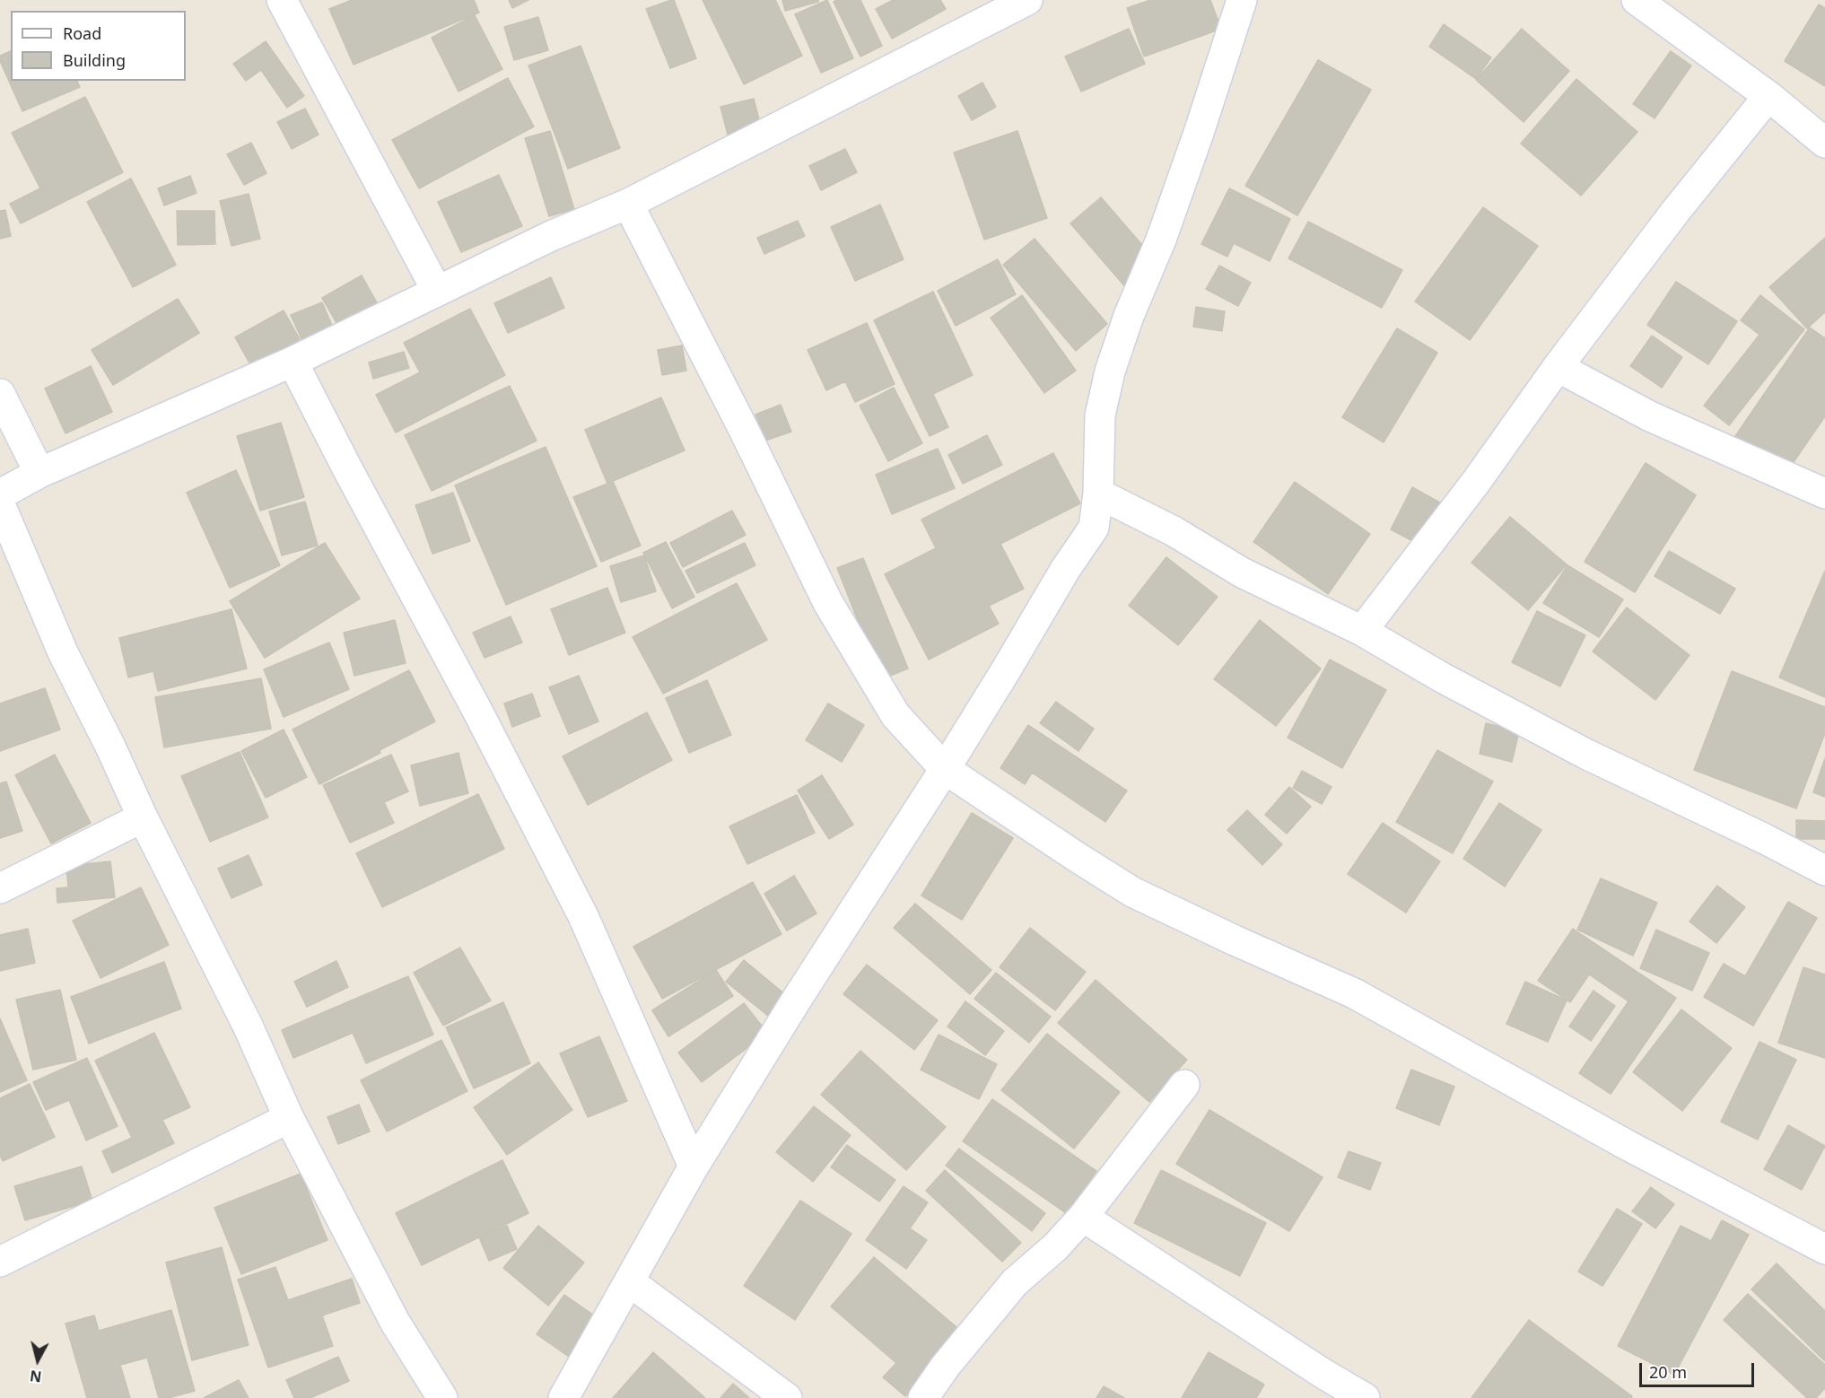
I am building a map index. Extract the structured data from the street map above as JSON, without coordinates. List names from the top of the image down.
{
  "legend": ["Road", "Building"],
  "scale_bar": "20 m",
  "north": "bottom"
}
